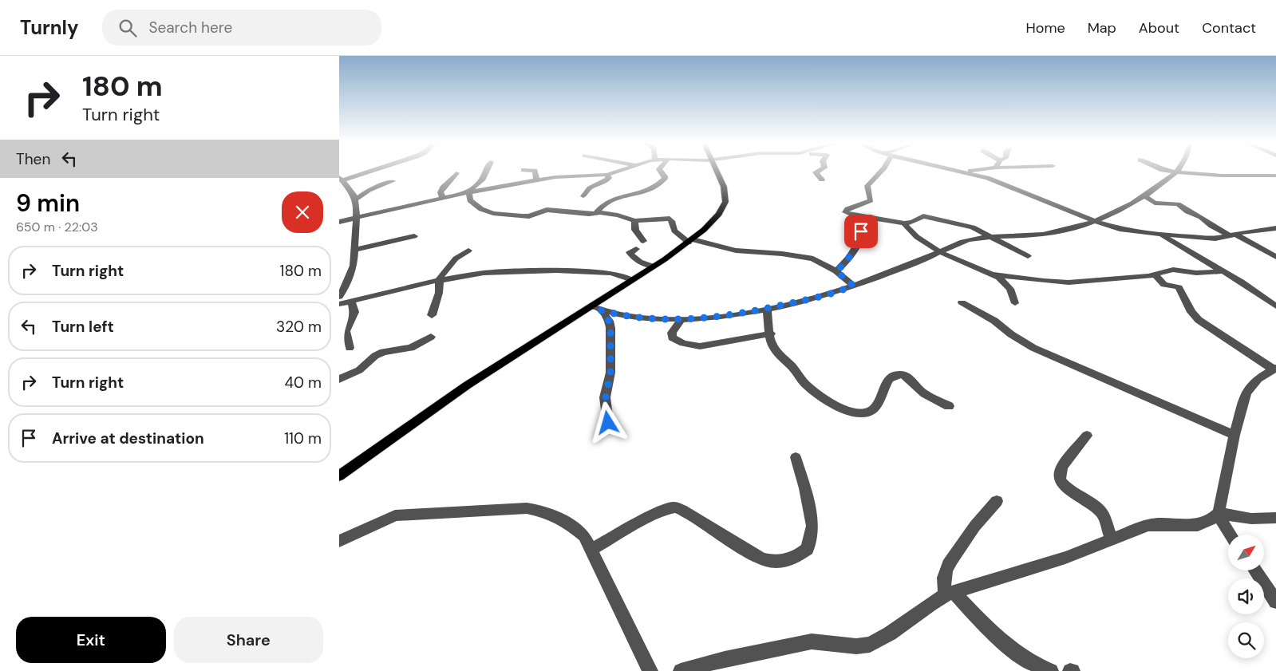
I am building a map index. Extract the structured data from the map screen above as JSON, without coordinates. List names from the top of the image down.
{
  "north": "top right",
  "page": {
    "header": "Turnly",
    "search": "Search here",
    "nav": [
      "Home",
      "Map",
      "About",
      "Contact"
    ],
    "turn": ["180 m", "Turn right"],
    "then": "Then",
    "heading": ["9 min", "650 m · 22:03"],
    "list": [
      {
        "name": "Turn right",
        "value": "180 m"
      },
      {
        "name": "Turn left",
        "value": "320 m"
      },
      {
        "name": "Turn right",
        "value": "40 m"
      },
      {
        "name": "Arrive at destination",
        "value": "110 m"
      }
    ],
    "buttons": ["Exit", "Share"]
  }
}
